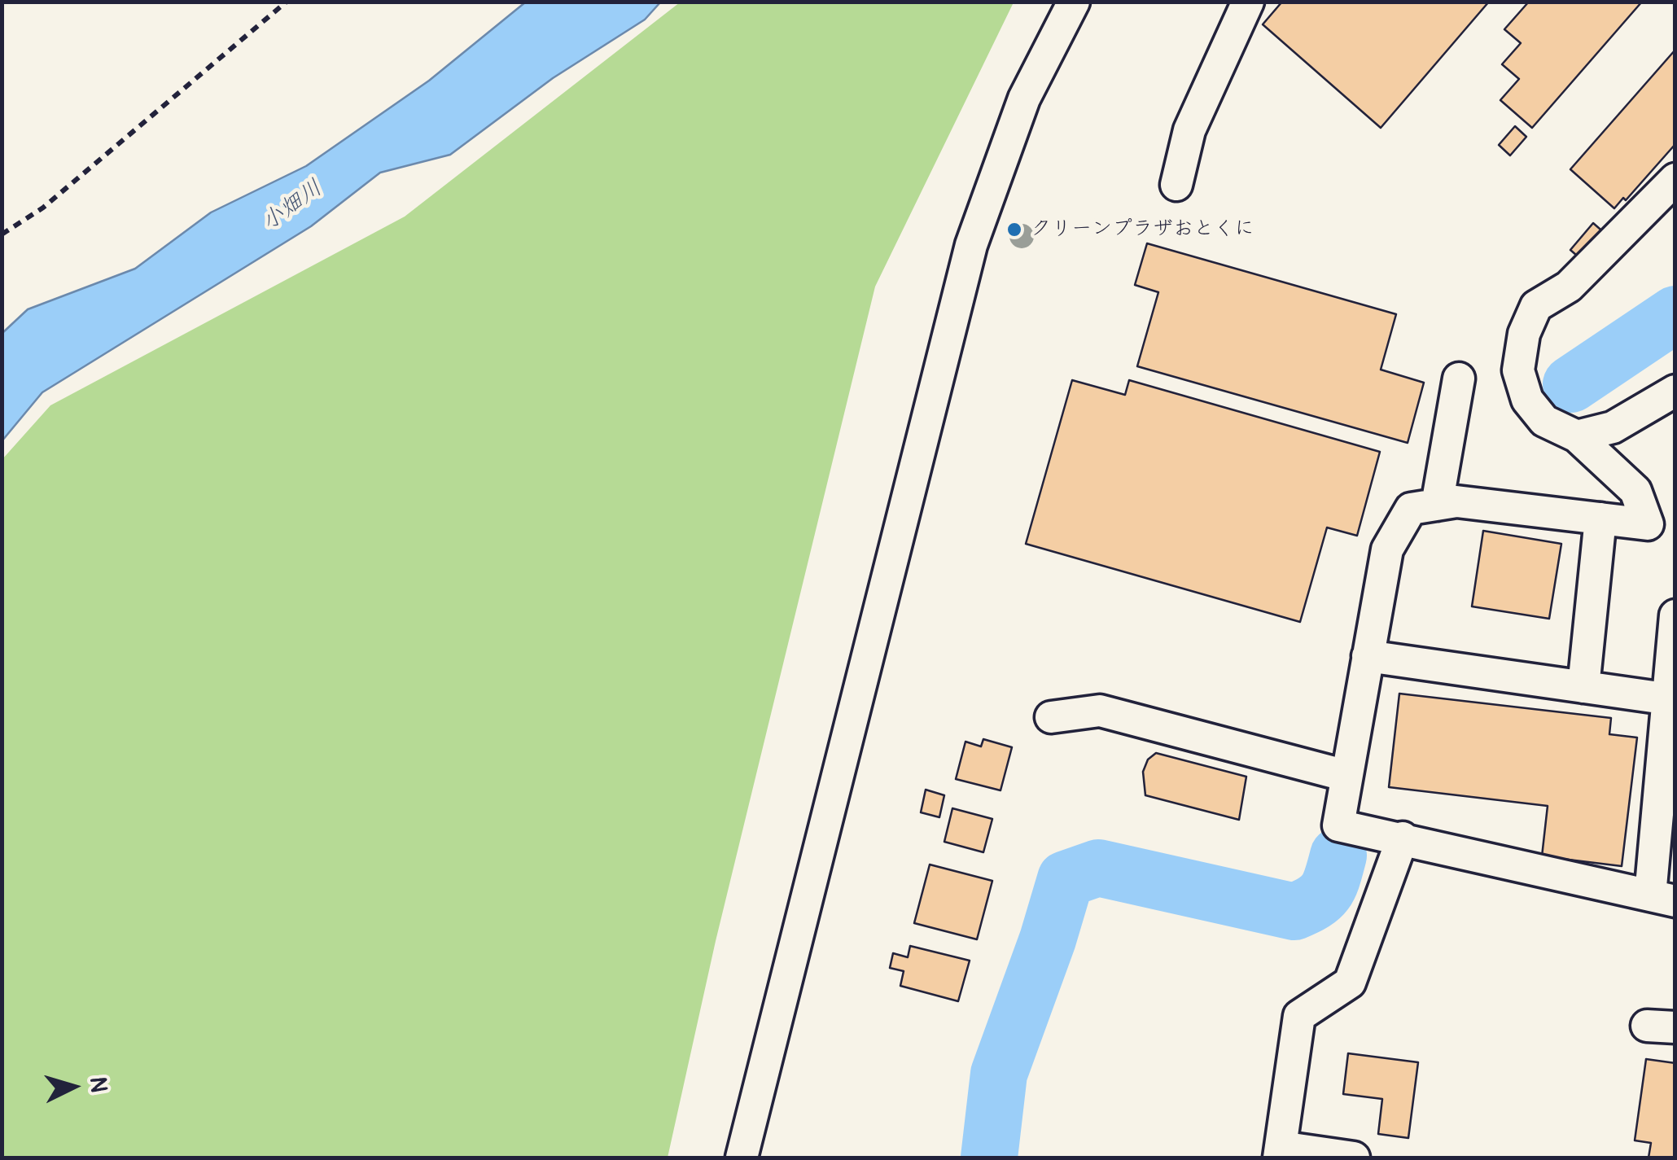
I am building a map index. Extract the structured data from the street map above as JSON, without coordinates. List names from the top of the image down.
{
  "water": ["小畑川"],
  "places": ["クリーンプラザおとくに"],
  "north": "right"
}
